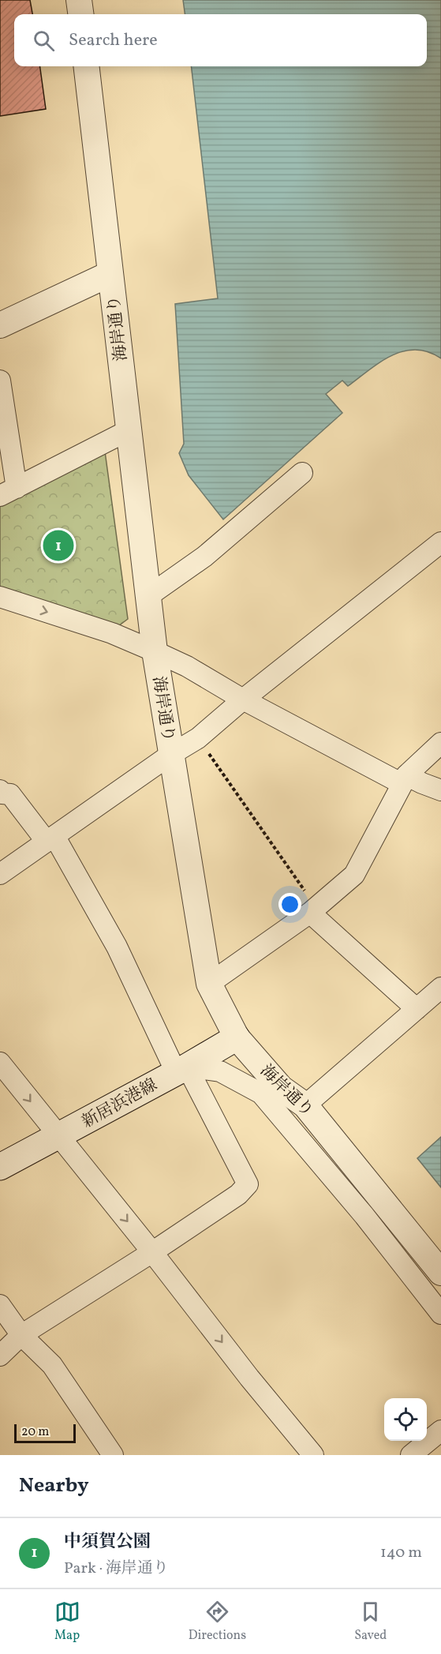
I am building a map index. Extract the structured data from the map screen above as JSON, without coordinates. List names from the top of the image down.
{
  "streets": {
    "main road": ["新居浜港線"],
    "street": ["海岸通り"]
  },
  "crossings": [
    ["海岸通り", "新居浜港線"]
  ],
  "scale_bar": "20 m",
  "page": {
    "search": "Search here",
    "pins": "1",
    "scale": "20 m",
    "heading": "Nearby",
    "list": [
      {
        "mark": "1",
        "name": "中須賀公園",
        "note": "Park · 海岸通り",
        "value": "140 m"
      }
    ],
    "nav": ["Map", "Directions", "Saved"]
  }
}
